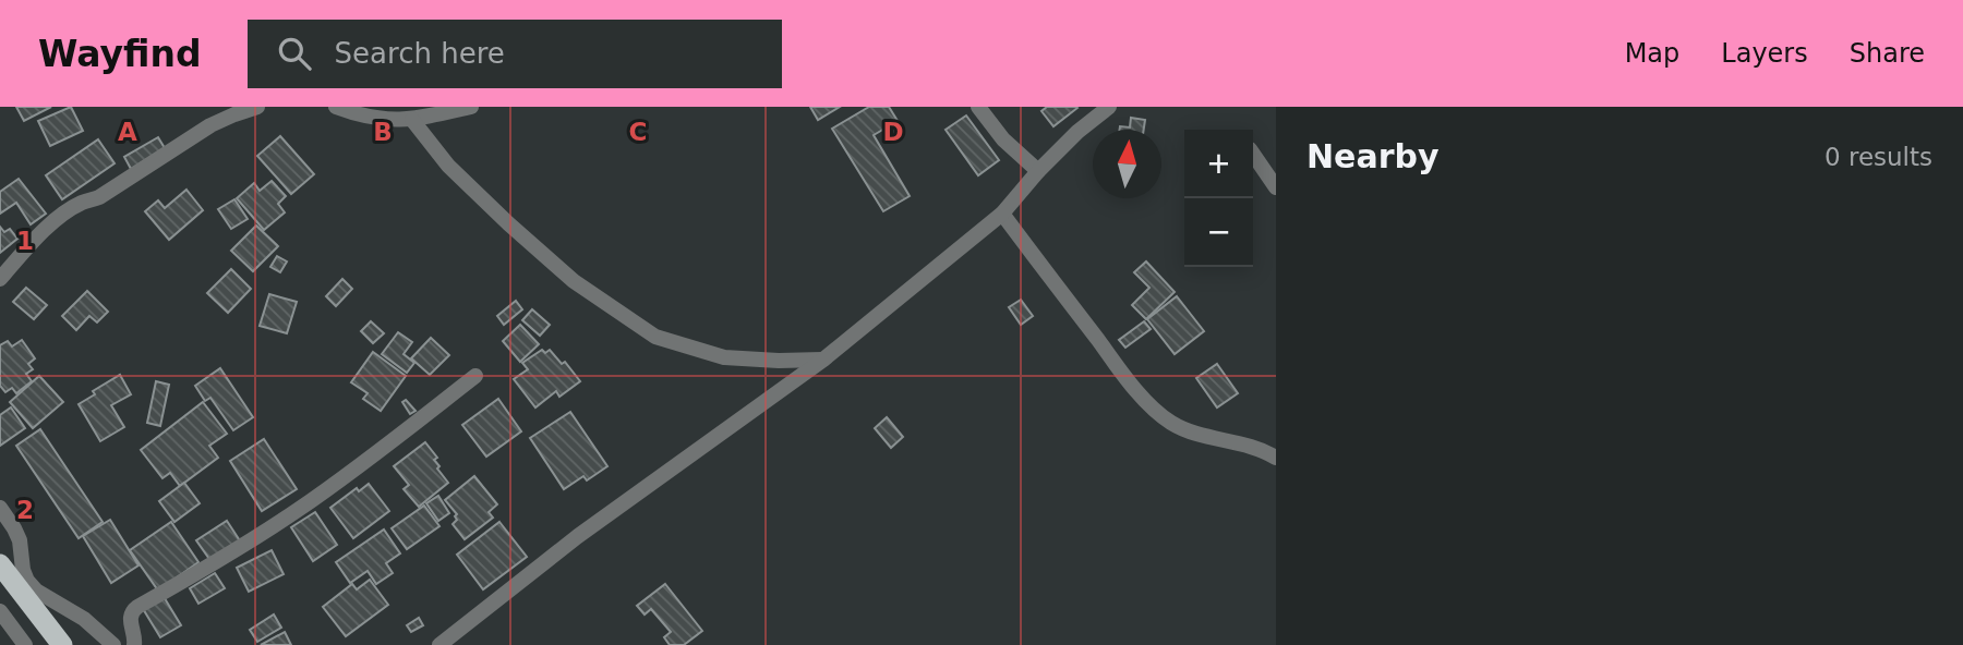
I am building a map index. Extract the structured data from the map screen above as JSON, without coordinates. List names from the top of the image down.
{
  "north": "top",
  "page": {
    "header": "Wayfind",
    "search": "Search here",
    "nav": ["Map", "Layers", "Share"],
    "heading": ["Nearby", "0 results"],
    "map_buttons": ["+", "−"]
  },
  "grid": {
    "columns": [
      "A",
      "B",
      "C",
      "D"
    ],
    "rows": ["1", "2"]
  }
}
